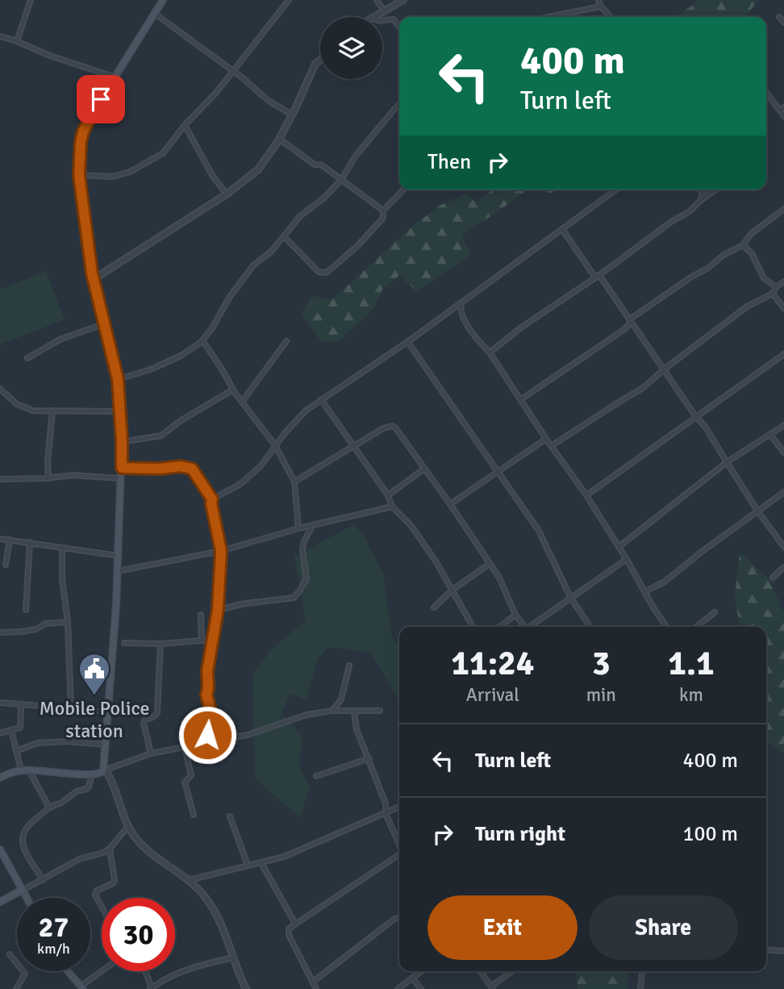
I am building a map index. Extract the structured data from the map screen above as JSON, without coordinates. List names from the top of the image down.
{
  "places": {
    "public building": ["Mobile Police station"]
  },
  "page": {
    "turn": ["400 m", "Turn left"],
    "then": "Then",
    "eta": [
      "11:24",
      "Arrival",
      "3",
      "min",
      "1.1",
      "km"
    ],
    "list": [
      {
        "name": "Turn left",
        "value": "400 m"
      },
      {
        "name": "Turn right",
        "value": "100 m"
      }
    ],
    "buttons": ["Exit", "Share"],
    "speed": "27 km/h",
    "limit": "30"
  }
}
